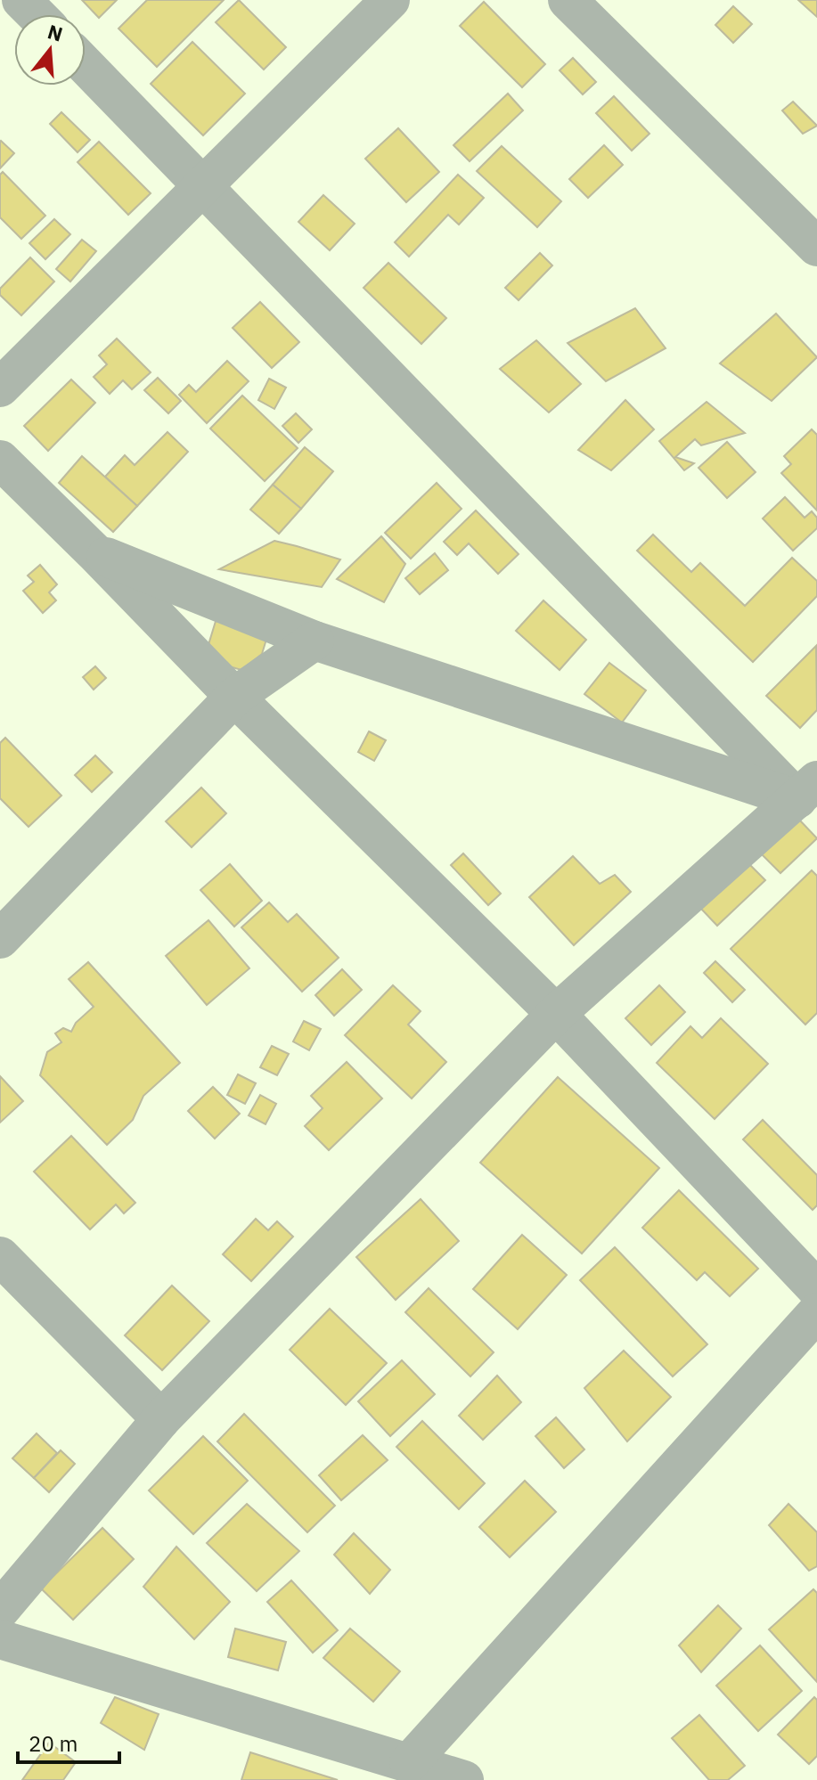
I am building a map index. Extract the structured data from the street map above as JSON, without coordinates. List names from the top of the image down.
{
  "scale_bar": "20 m",
  "north": "top"
}
